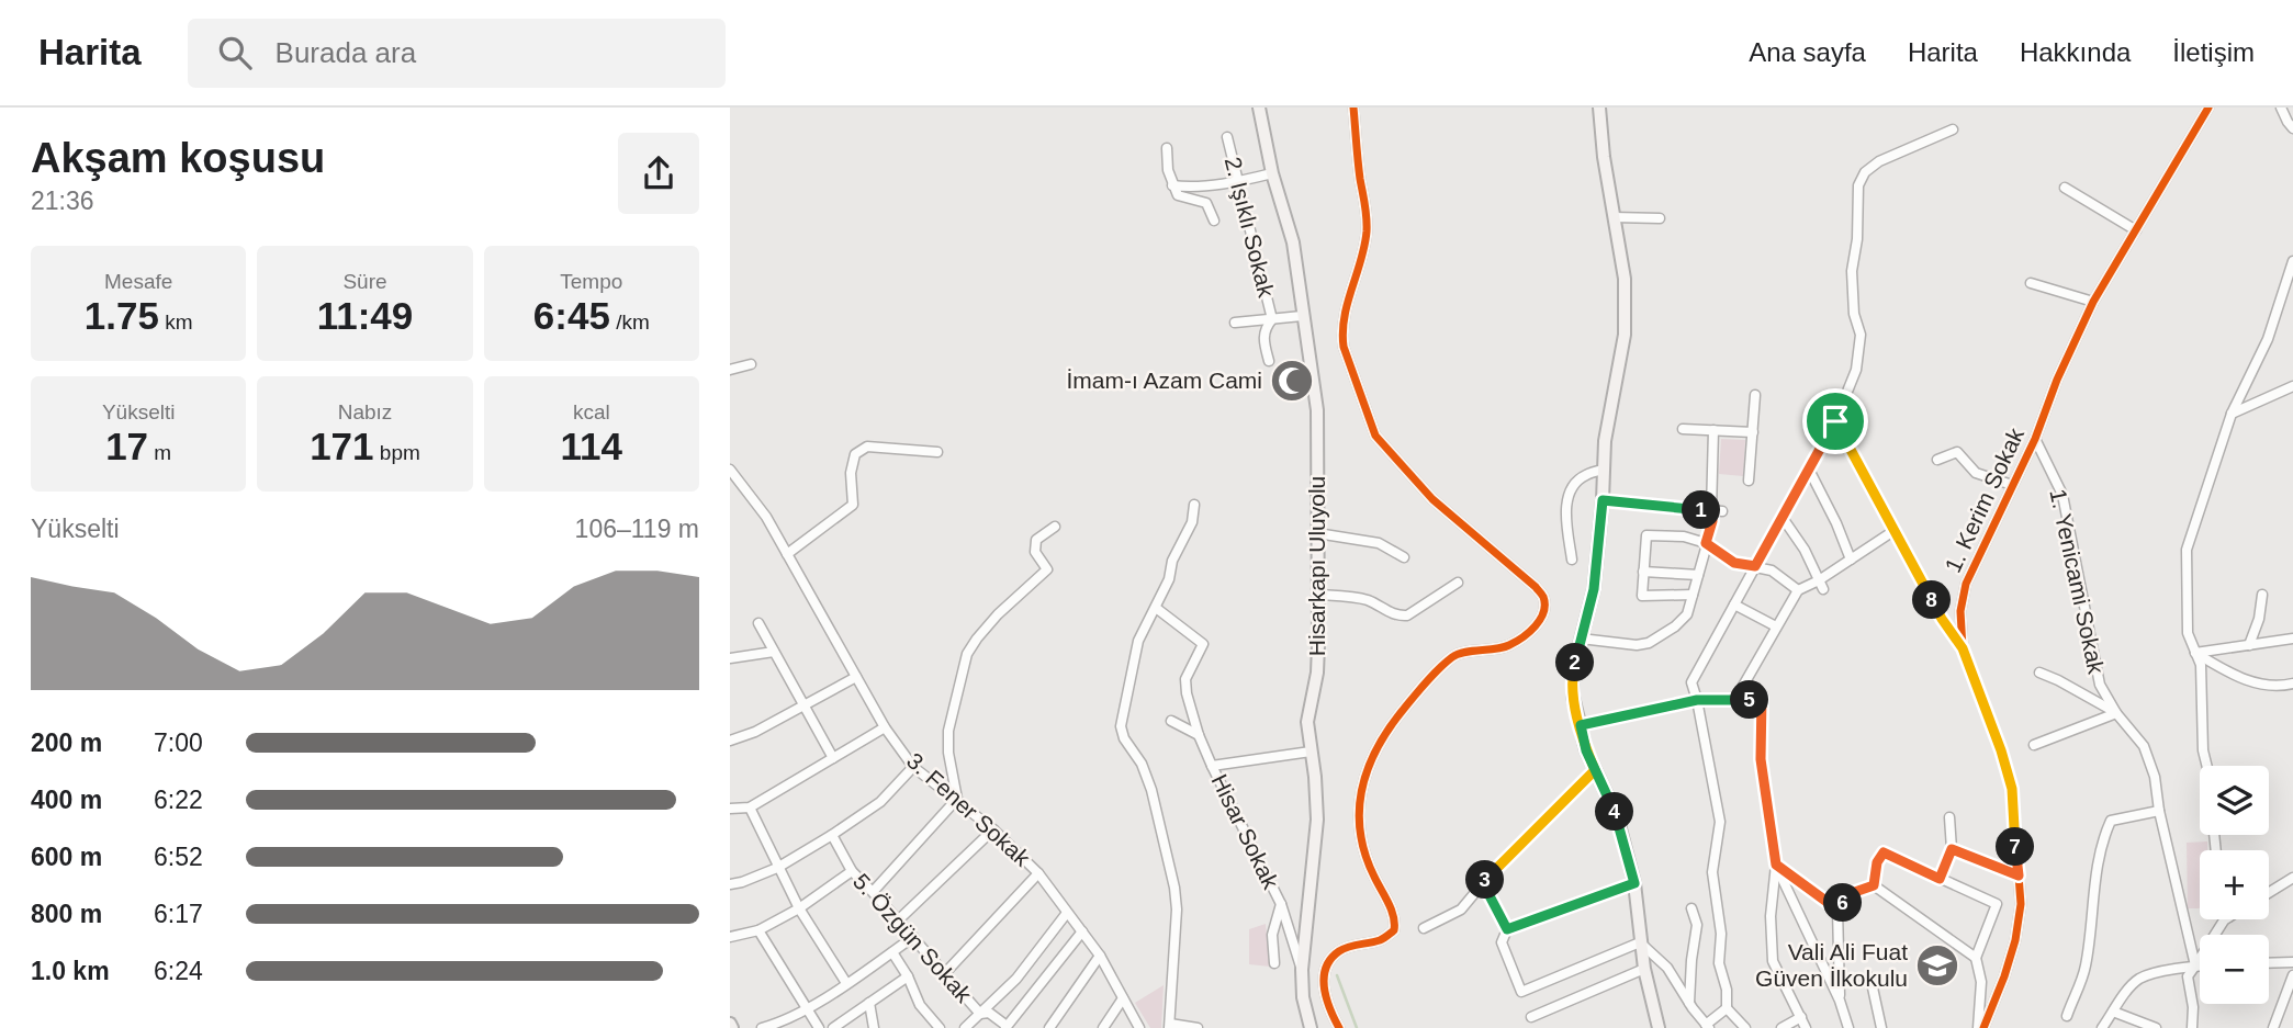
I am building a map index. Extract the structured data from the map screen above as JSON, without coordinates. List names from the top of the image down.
{
  "streets": {
    "street": [
      "2. Işıklı Sokak",
      "1. Kerim Sokak",
      "Hisarkapı Uluyolu",
      "1. Yenicami Sokak",
      "3. Fener Sokak",
      "Hisar Sokak",
      "5. Özgün Sokak"
    ]
  },
  "crossings": [
    ["1. Kerim Sokak", "1. Yenicami Sokak"],
    ["Hisarkapı Uluyolu", "Hisar Sokak"]
  ],
  "places": {
    "mosque": ["İmam-ı Azam Cami"],
    "school or university": ["Vali Ali Fuat Güven İlkokulu"]
  },
  "page": {
    "header": "Harita",
    "search": "Burada ara",
    "nav": [
      "Ana sayfa",
      "Harita",
      "Hakkında",
      "İletişim"
    ],
    "heading": ["Akşam koşusu", "21:36"],
    "stats": [
      ["Mesafe", "1.75 km"],
      ["Süre", "11:49"],
      ["Tempo", "6:45 /km"],
      ["Yükselti", "17 m"],
      ["Nabız", "171 bpm"],
      ["kcal", "114"]
    ],
    "pins": [
      "1",
      "8",
      "2",
      "5",
      "4",
      "7",
      "3",
      "6"
    ],
    "chart": ["Yükselti", "106–119 m"],
    "list": [
      {
        "name": "200 m",
        "note": "7:00"
      },
      {
        "name": "400 m",
        "note": "6:22"
      },
      {
        "name": "600 m",
        "note": "6:52"
      },
      {
        "name": "800 m",
        "note": "6:17"
      },
      {
        "name": "1.0 km",
        "note": "6:24"
      }
    ],
    "map_buttons": ["+", "−"]
  }
}
